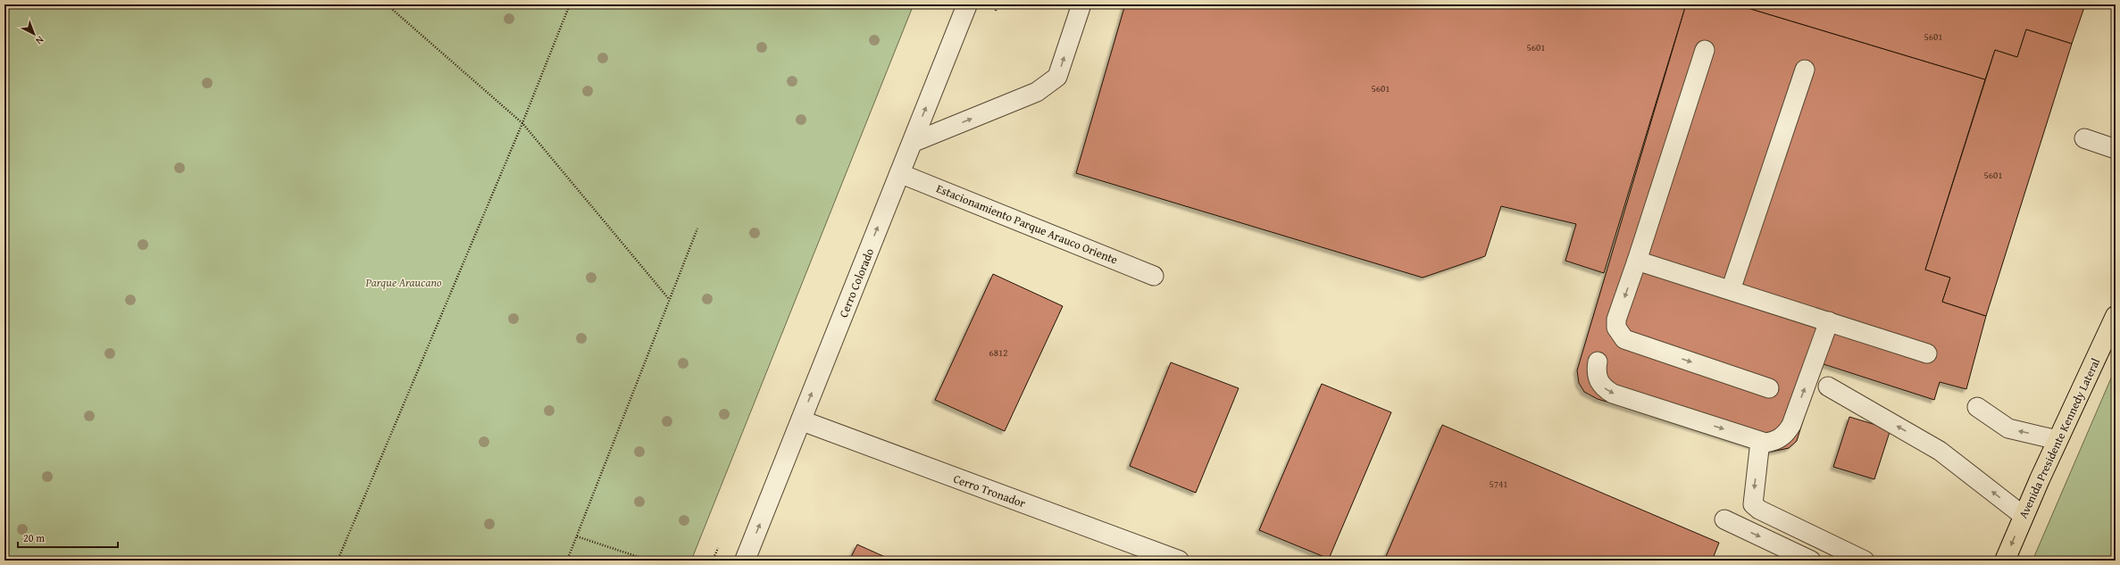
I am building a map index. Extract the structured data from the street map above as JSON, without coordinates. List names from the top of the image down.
{
  "streets": {
    "main road": ["Avenida Presidente Kennedy Lateral"],
    "street": ["Cerro Colorado", "Cerro Tronador"],
    "lane": ["Estacionamiento Parque Arauco Oriente"]
  },
  "crossings": [
    ["Estacionamiento Parque Arauco Oriente", "Cerro Colorado"],
    ["Cerro Colorado", "Cerro Tronador"]
  ],
  "one_way": ["Cerro Colorado"],
  "parks": ["Parque Araucano"],
  "house_numbers": [
    "5601",
    "5601",
    "5601",
    "5601",
    "6812",
    "5741"
  ],
  "scale_bar": "20 m",
  "north": "bottom right"
}
